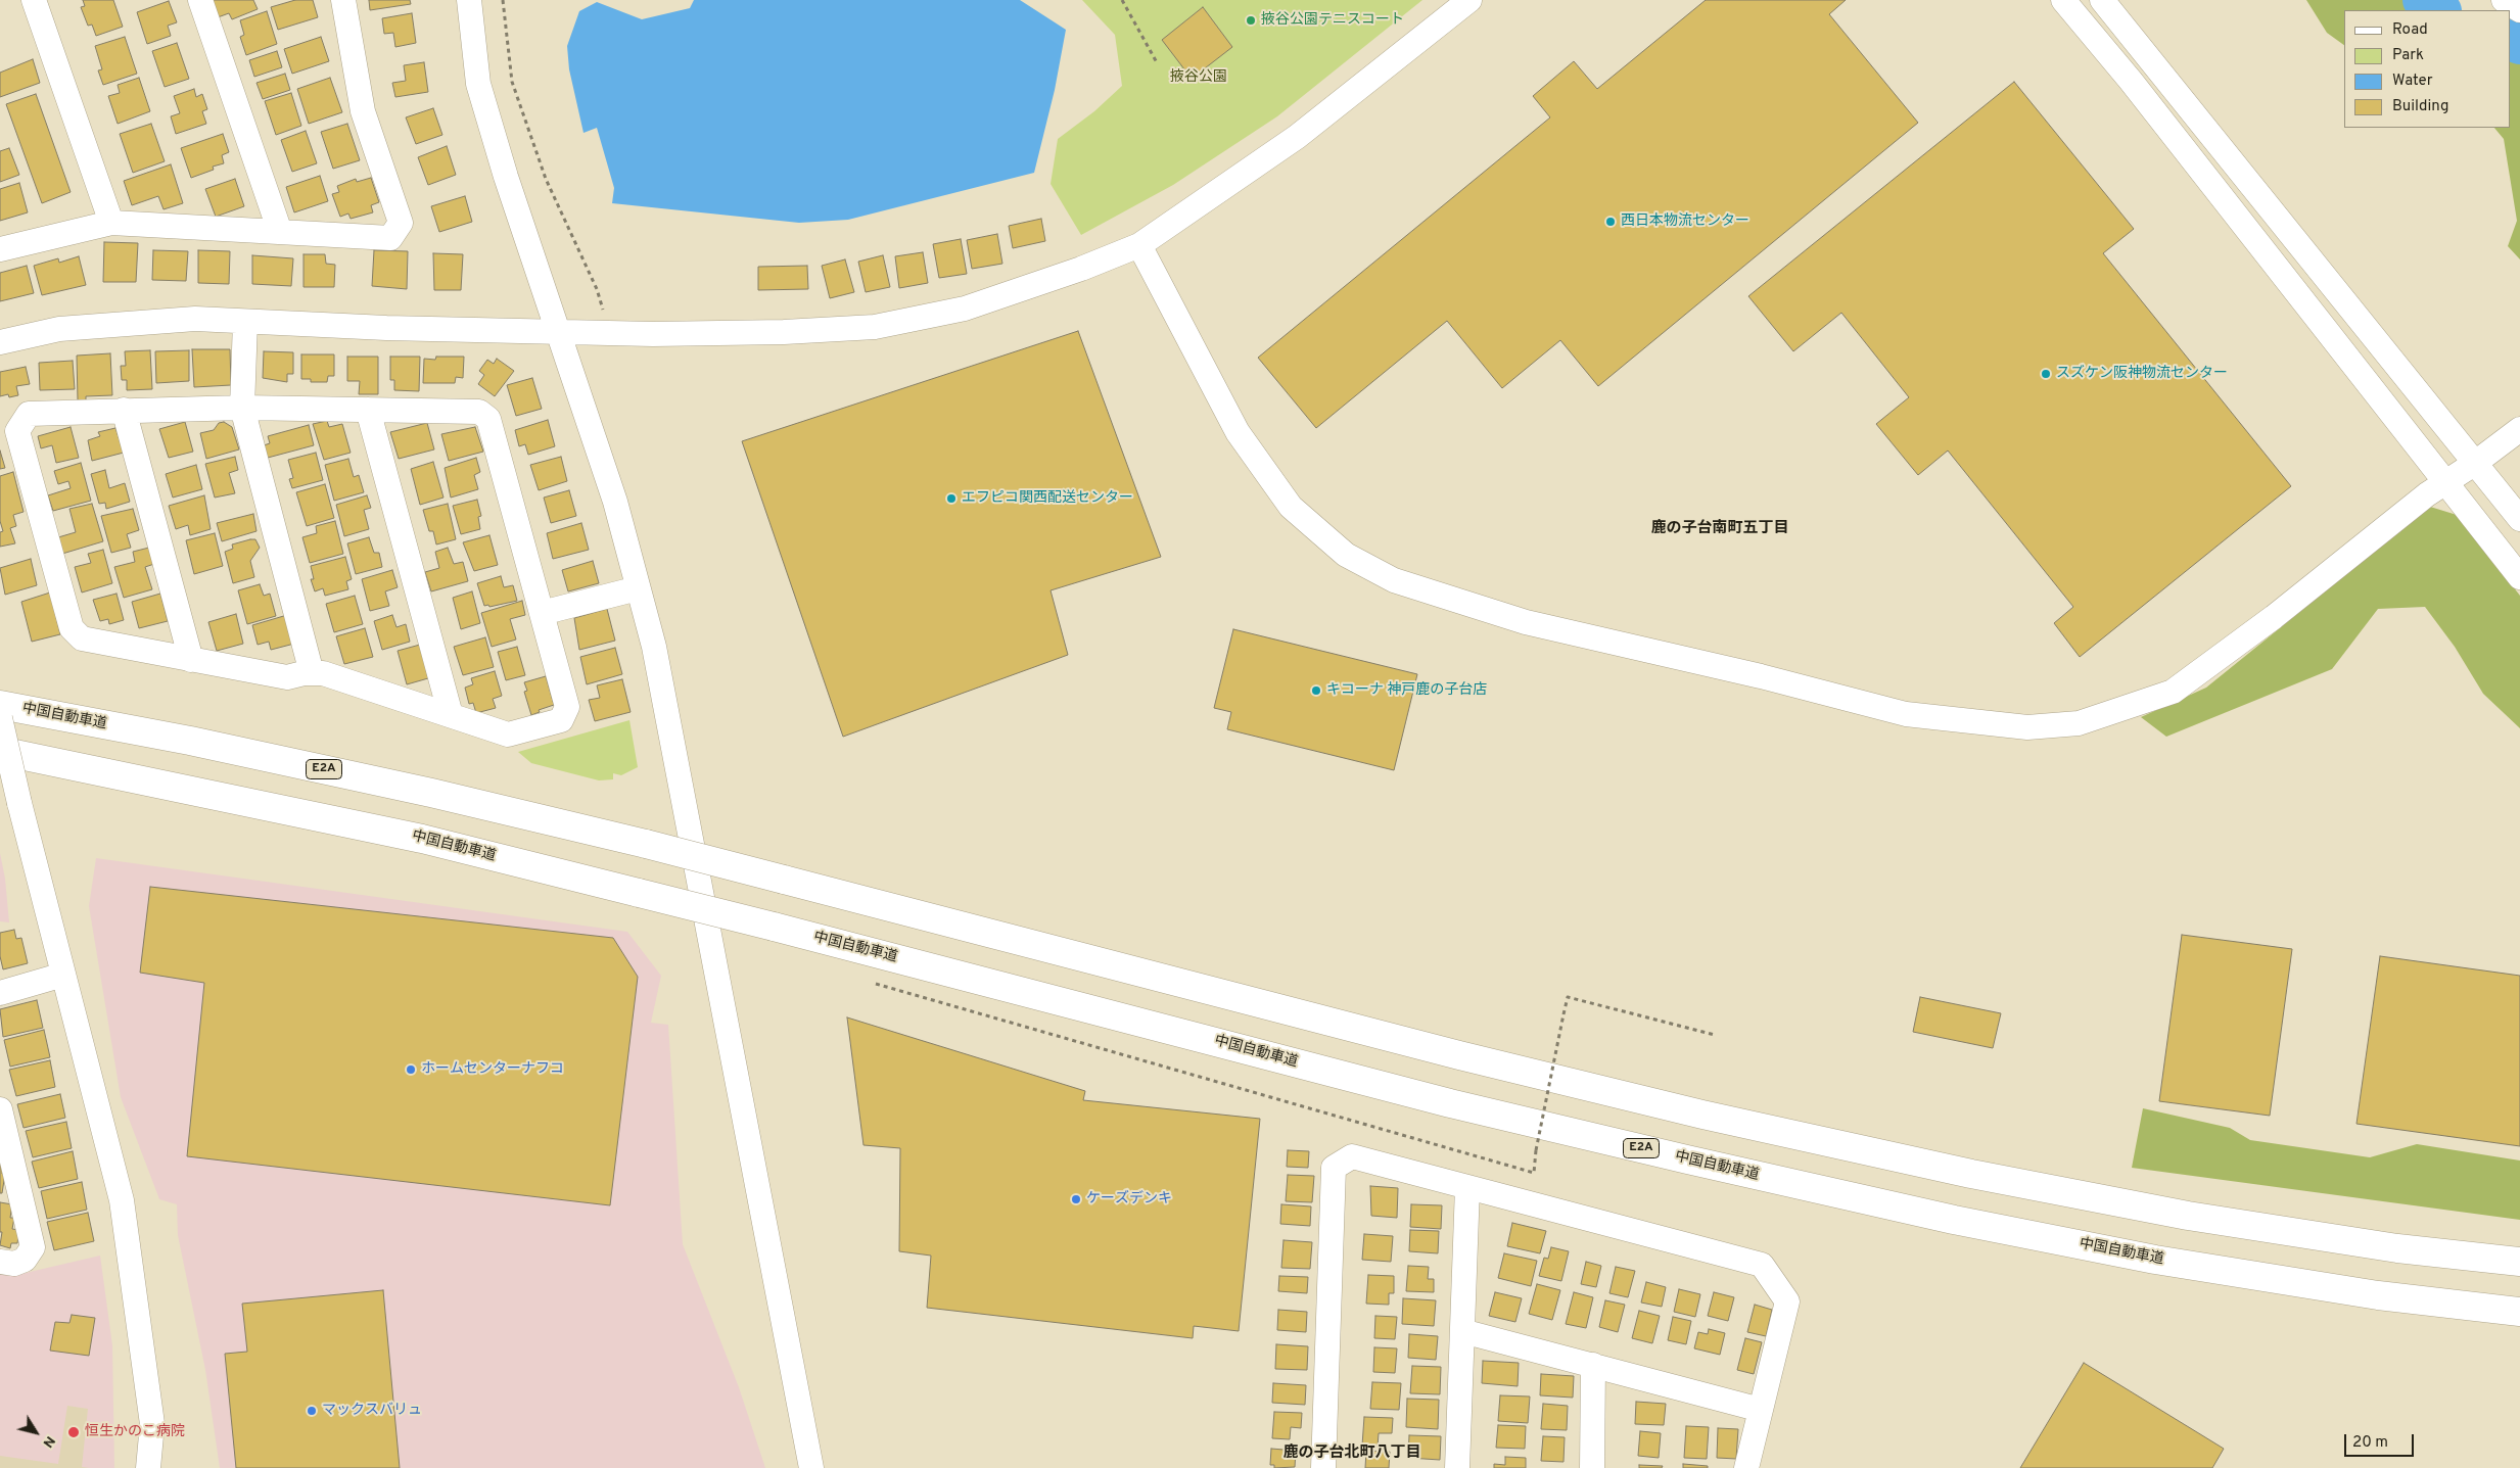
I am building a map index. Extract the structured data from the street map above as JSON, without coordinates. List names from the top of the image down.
{
  "streets": {
    "highway": ["中国自動車道", "E2A"]
  },
  "districts": ["鹿の子台南町五丁目", "鹿の子台北町八丁目"],
  "parks": ["掖谷公園"],
  "places": [
    "掖谷公園テニスコート",
    "西日本物流センター",
    "スズケン阪神物流センター",
    "エフピコ関西配送センター",
    "キコーナ 神戸鹿の子台店",
    "ホームセンターナフコ",
    "ケーズデンキ",
    "マックスバリュ",
    "恒生かのこ病院"
  ],
  "legend": [
    "Road",
    "Park",
    "Water",
    "Building"
  ],
  "scale_bar": "20 m",
  "north": "bottom right"
}
